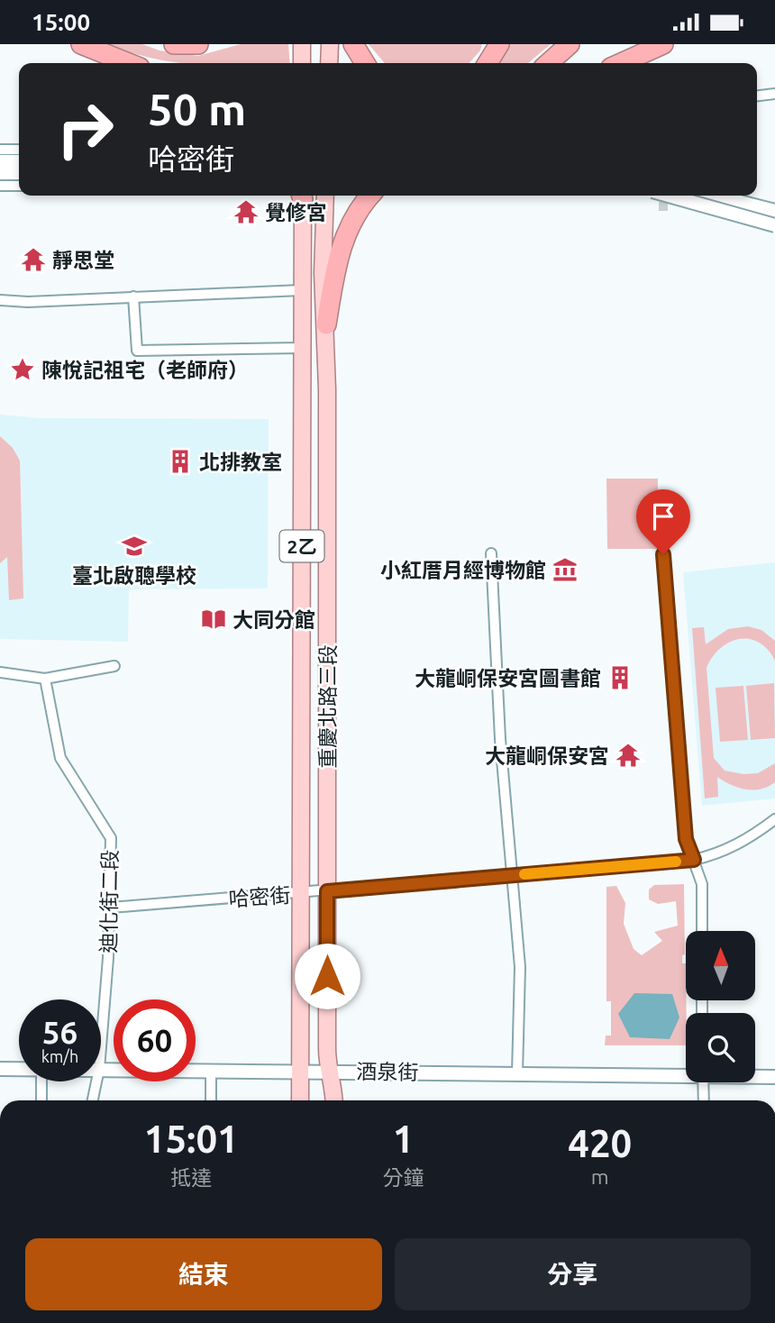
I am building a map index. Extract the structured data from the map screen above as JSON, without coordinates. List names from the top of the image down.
{
  "streets": {
    "main road": ["2乙", "重慶北路三段"],
    "street": ["哈密街", "迪化街二段", "酒泉街"]
  },
  "crossings": [
    ["重慶北路三段", "哈密街"],
    ["重慶北路三段", "酒泉街"],
    ["哈密街", "迪化街二段"]
  ],
  "places": {
    "temple": ["覺修宮", "靜思堂", "大龍峒保安宮"],
    "place": ["陳悅記祖宅（老師府）"],
    "building": ["北排教室", "大龍峒保安宮圖書館"],
    "school or university": ["臺北啟聰學校"],
    "museum": ["小紅厝月經博物館"],
    "library": ["大同分館"]
  },
  "north": "top",
  "page": {
    "status": "15:00",
    "turn": ["50 m", "哈密街"],
    "speed": "56 km/h",
    "limit": "60",
    "eta": [
      "15:01",
      "抵達",
      "1",
      "分鐘",
      "420",
      "m"
    ],
    "buttons": ["結束", "分享"]
  }
}
